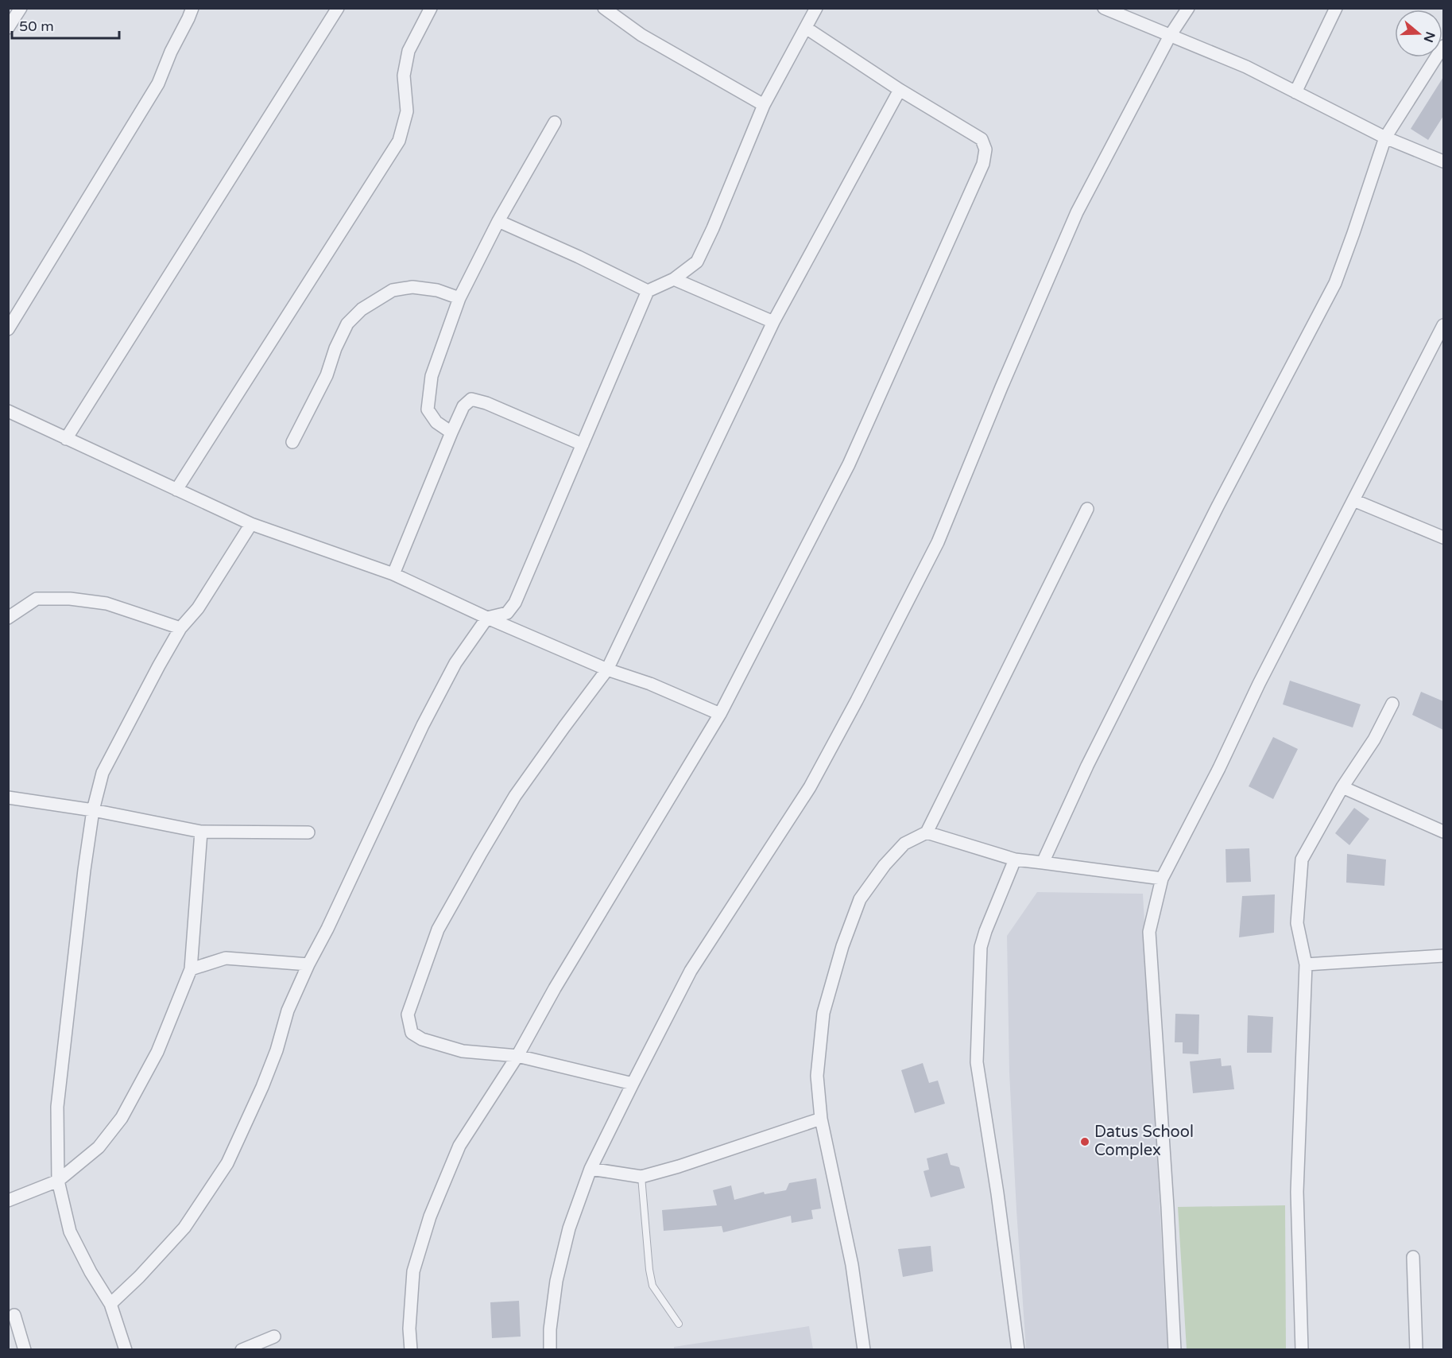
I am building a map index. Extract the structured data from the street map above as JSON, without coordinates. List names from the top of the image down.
{
  "places": ["Datus School Complex"],
  "scale_bar": "50 m",
  "north": "right"
}
